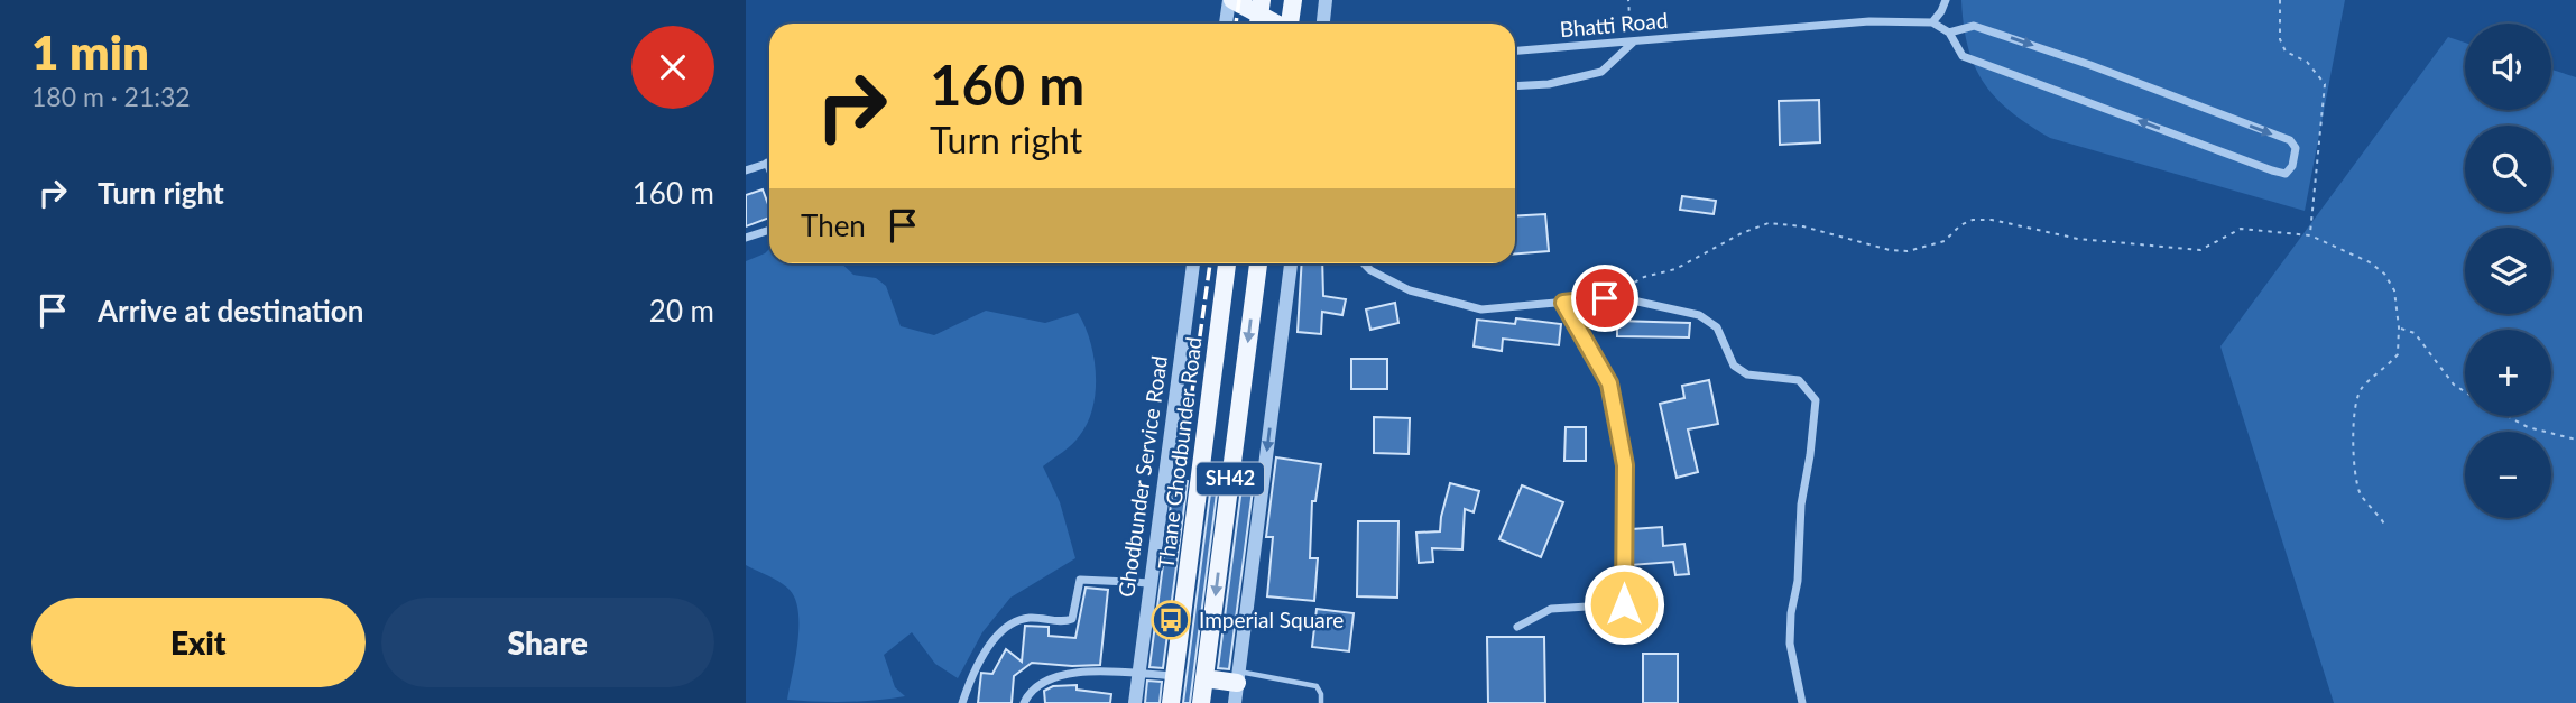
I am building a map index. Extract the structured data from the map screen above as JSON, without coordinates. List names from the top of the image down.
{
  "streets": {
    "main road": ["Thane Ghodbunder Road", "SH42"],
    "street": ["Bhatti Road", "Ghodbunder Service Road"]
  },
  "places": {
    "bus stop": ["Imperial Square"]
  },
  "page": {
    "heading": ["1 min", "180 m · 21:32"],
    "map_buttons": ["+", "−"],
    "turn": ["160 m", "Turn right"],
    "list": [
      {
        "name": "Turn right",
        "value": "160 m"
      },
      {
        "name": "Arrive at destination",
        "value": "20 m"
      }
    ],
    "then": "Then",
    "buttons": ["Exit", "Share"]
  }
}
